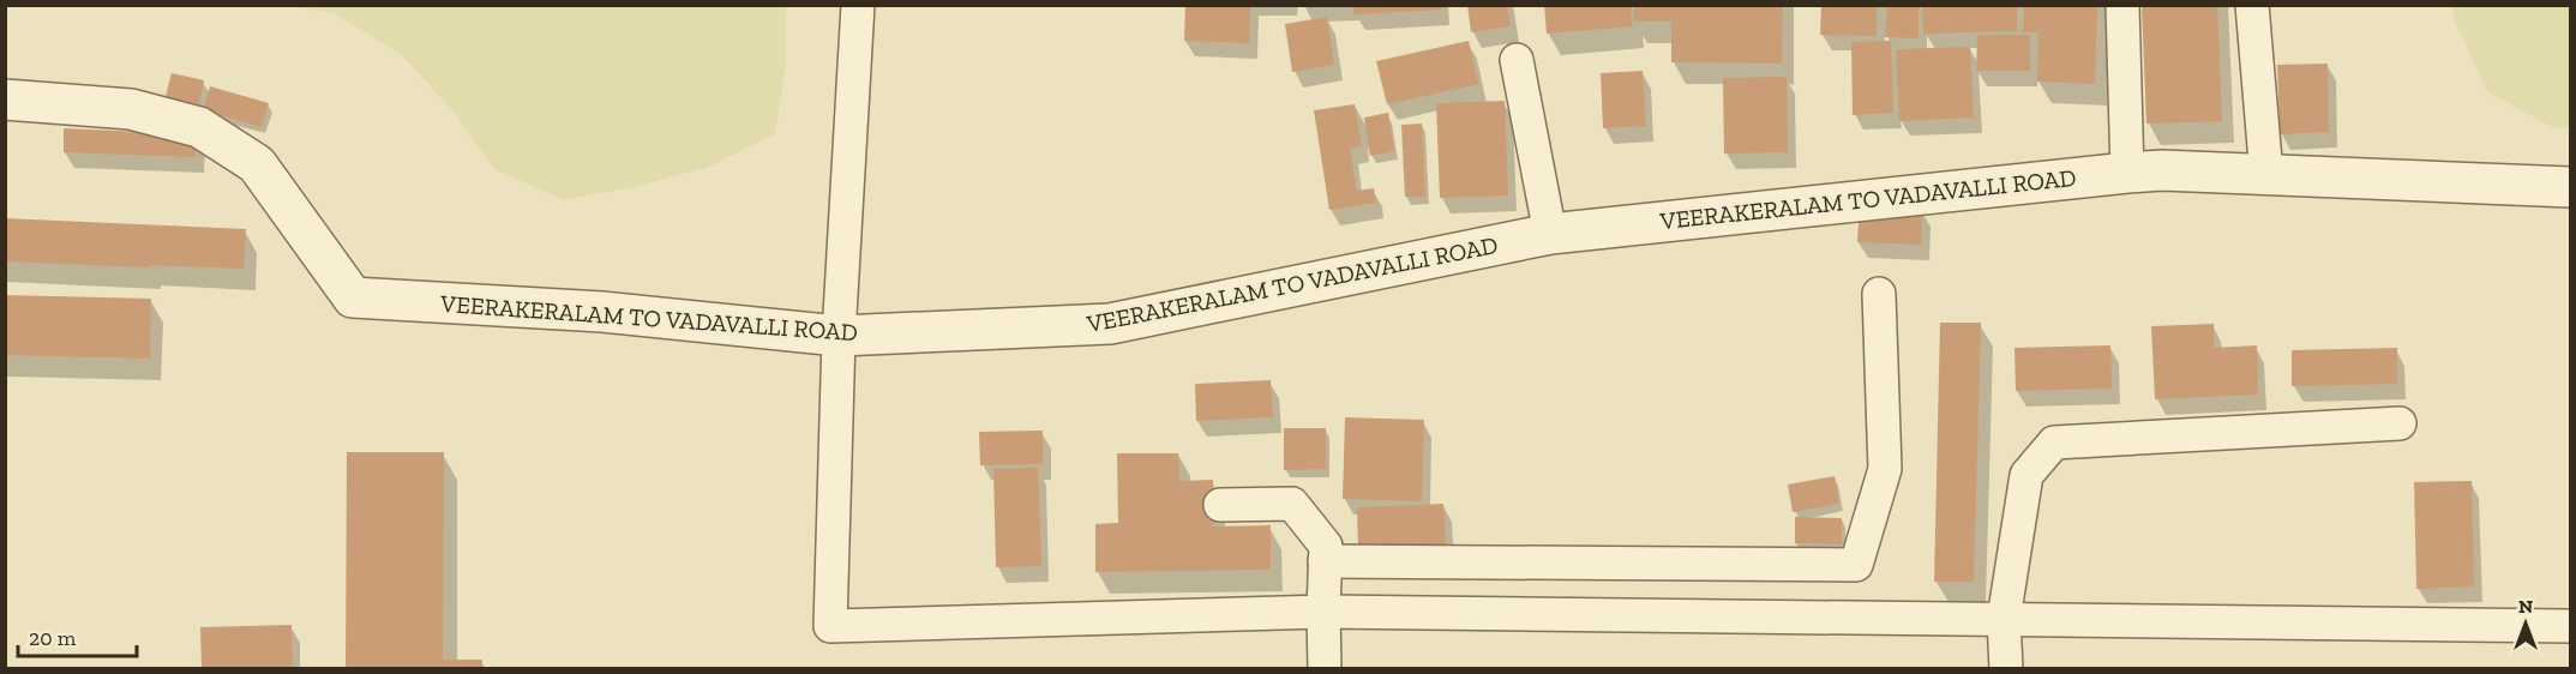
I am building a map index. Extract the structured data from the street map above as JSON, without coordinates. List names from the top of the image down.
{
  "streets": {
    "street": ["VEERAKERALAM TO VADAVALLI ROAD"]
  },
  "scale_bar": "20 m",
  "north": "top"
}
